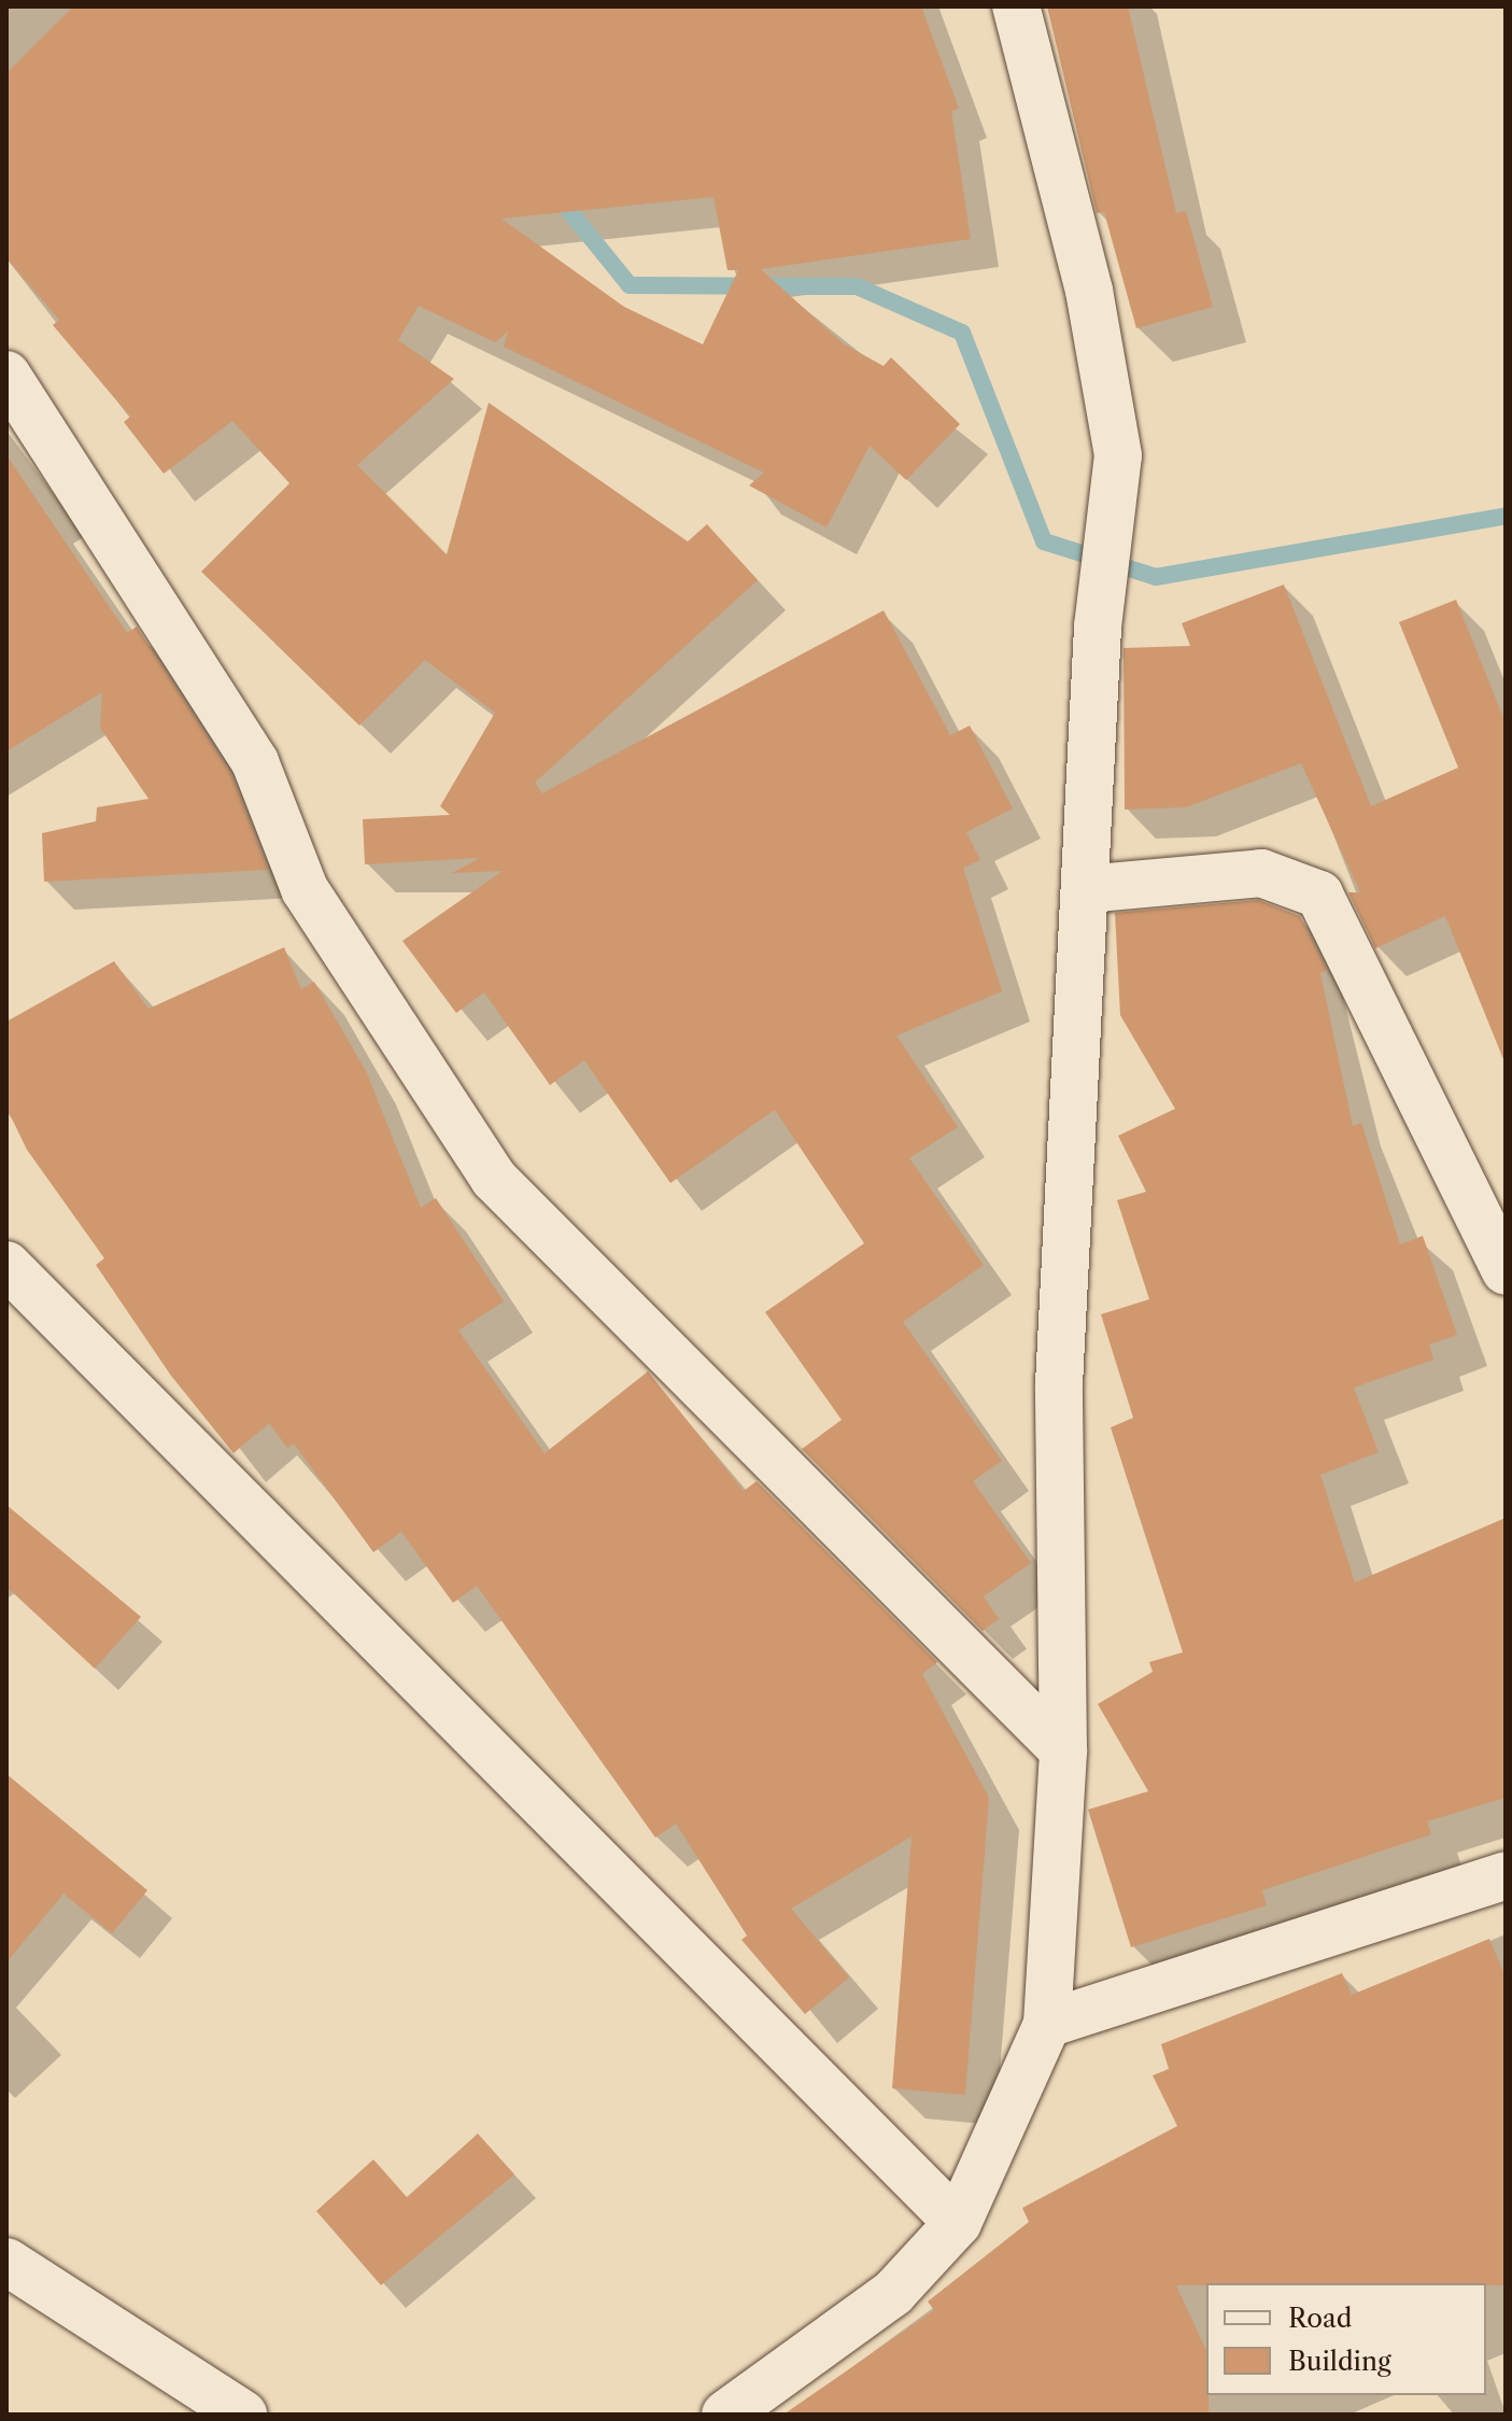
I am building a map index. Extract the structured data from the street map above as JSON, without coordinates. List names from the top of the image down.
{
  "legend": ["Road", "Building"]
}
